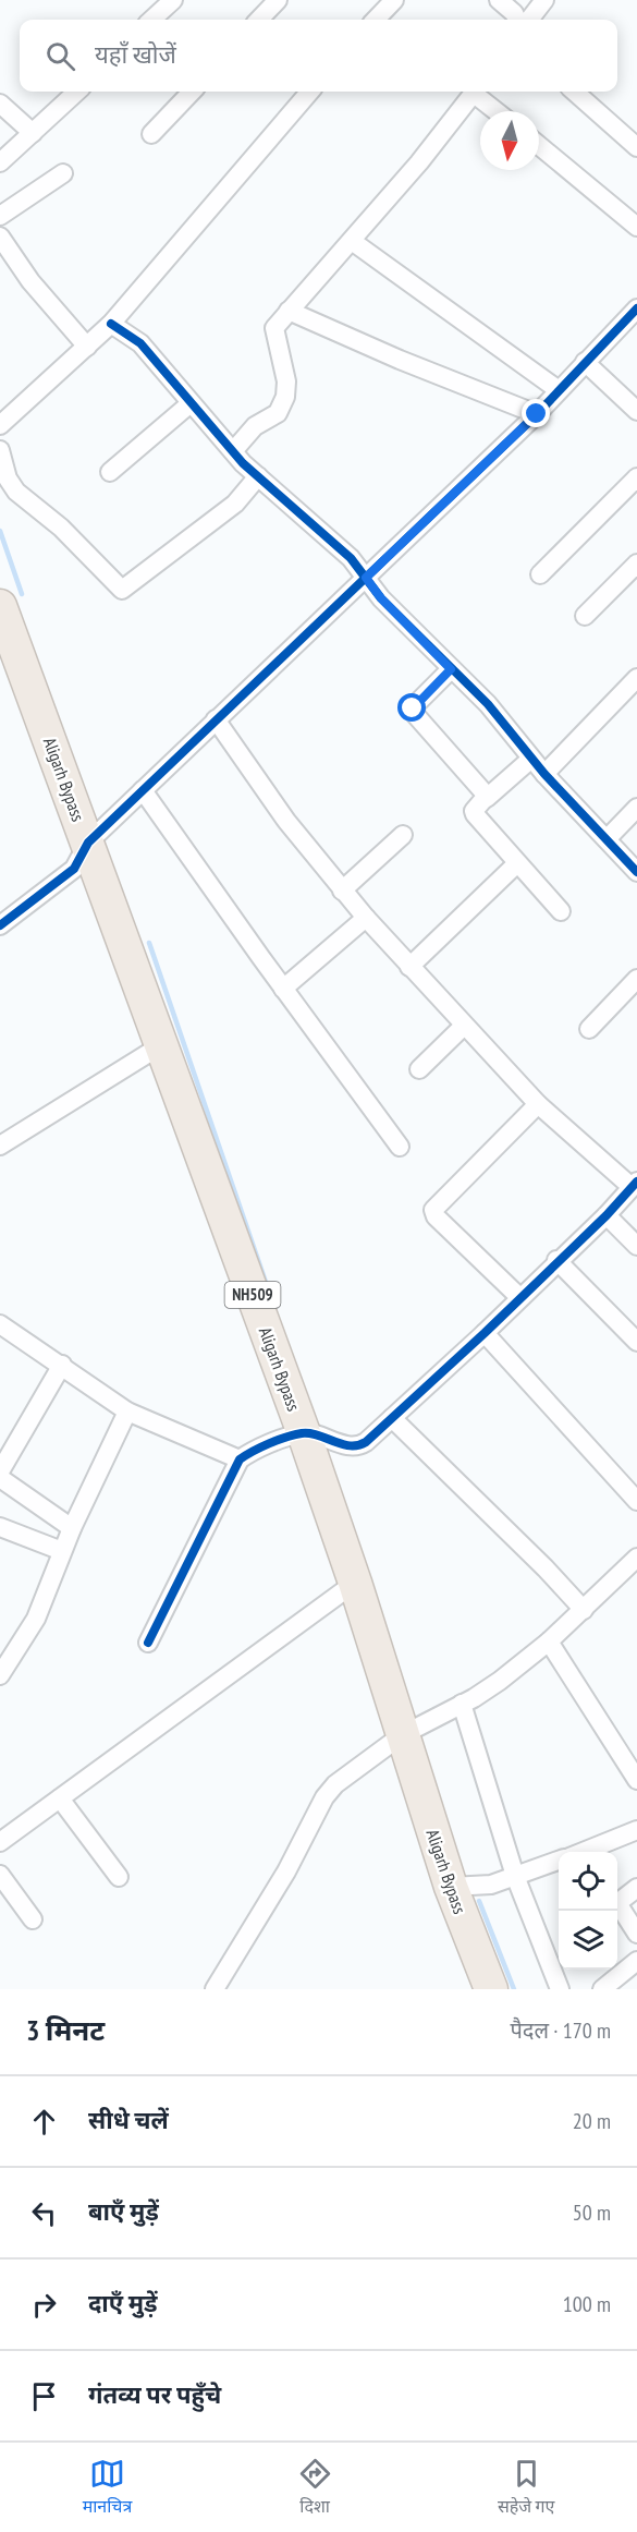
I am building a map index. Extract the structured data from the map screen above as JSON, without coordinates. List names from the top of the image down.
{
  "streets": {
    "highway": ["Aligarh Bypass", "NH509"]
  },
  "north": "bottom",
  "page": {
    "search": "यहाँ खोजें",
    "heading": ["3 मिनट", "पैदल · 170 m"],
    "list": [
      ["सीधे चलें", "20 m"],
      ["बाएँ मुड़ें", "50 m"],
      ["दाएँ मुड़ें", "100 m"],
      "गंतव्य पर पहुँचे"
    ],
    "nav": ["मानचित्र", "दिशा", "सहेजे गए"]
  }
}
